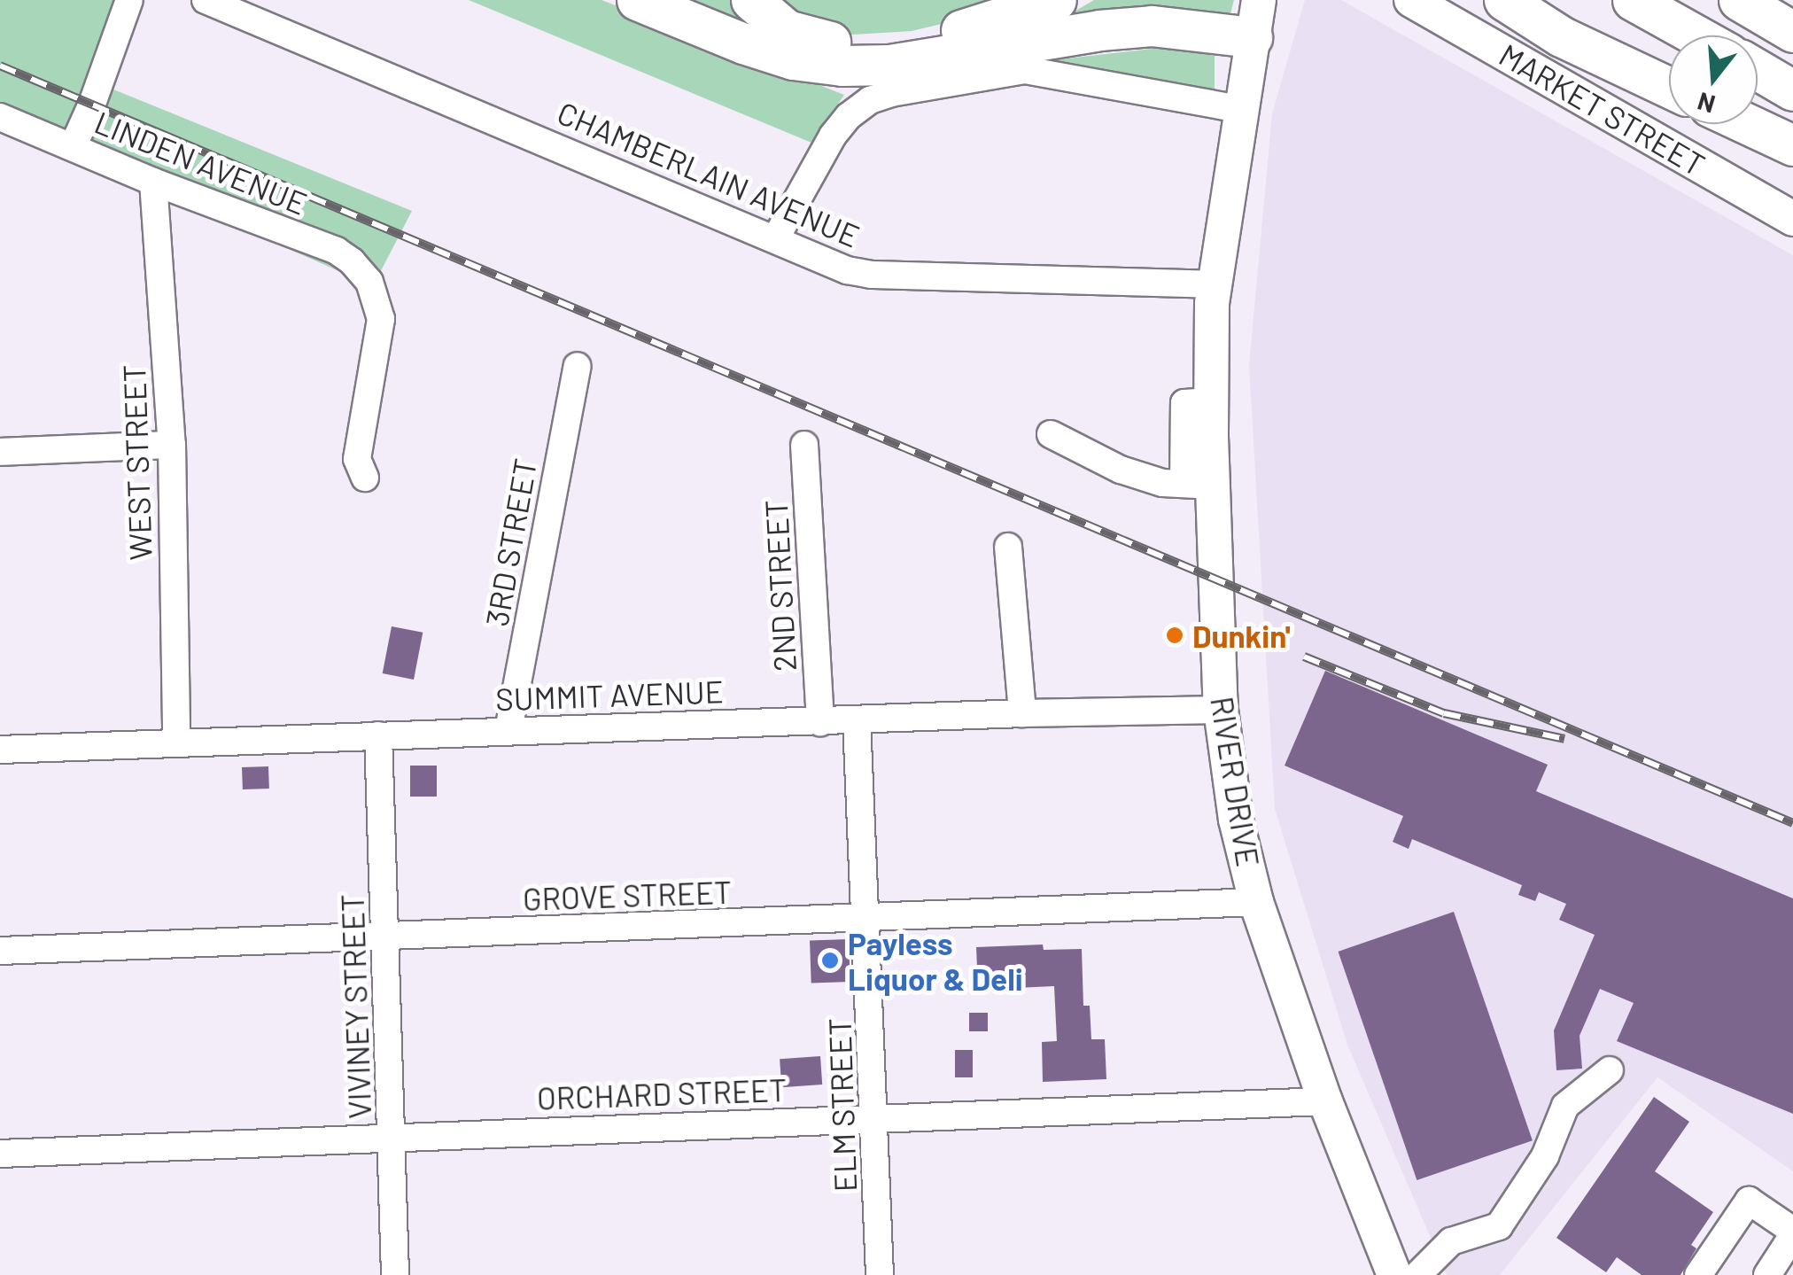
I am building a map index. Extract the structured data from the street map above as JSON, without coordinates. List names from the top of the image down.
{
  "streets": {
    "main road": ["MARKET STREET", "RIVER DRIVE"],
    "street": [
      "LINDEN AVENUE",
      "CHAMBERLAIN AVENUE",
      "WEST STREET",
      "3RD STREET",
      "2ND STREET",
      "SUMMIT AVENUE",
      "GROVE STREET",
      "VIVINEY STREET",
      "ORCHARD STREET",
      "ELM STREET"
    ]
  },
  "crossings": [
    ["LINDEN AVENUE", "WEST STREET"],
    ["CHAMBERLAIN AVENUE", "RIVER DRIVE"],
    ["WEST STREET", "SUMMIT AVENUE"],
    ["3RD STREET", "SUMMIT AVENUE"],
    ["2ND STREET", "SUMMIT AVENUE"],
    ["SUMMIT AVENUE", "RIVER DRIVE"],
    ["SUMMIT AVENUE", "VIVINEY STREET"],
    ["SUMMIT AVENUE", "ELM STREET"],
    ["RIVER DRIVE", "GROVE STREET"],
    ["RIVER DRIVE", "ORCHARD STREET"],
    ["GROVE STREET", "VIVINEY STREET"],
    ["GROVE STREET", "ELM STREET"],
    ["VIVINEY STREET", "ORCHARD STREET"],
    ["ORCHARD STREET", "ELM STREET"]
  ],
  "places": ["Dunkin'", "Payless Liquor & Deli"],
  "north": "bottom"
}
